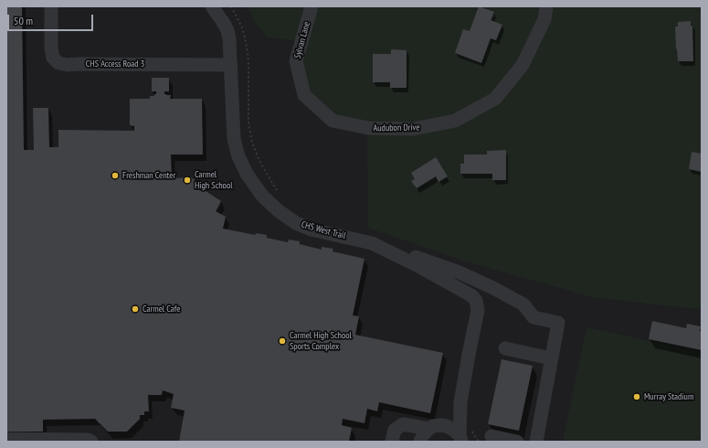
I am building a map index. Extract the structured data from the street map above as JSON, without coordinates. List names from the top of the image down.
{
  "streets": {
    "street": [
      "Sylvan Lane",
      "CHS Access Road 3",
      "Audubon Drive",
      "CHS West Trail"
    ]
  },
  "crossings": [
    ["Sylvan Lane", "Audubon Drive"],
    ["CHS Access Road 3", "CHS West Trail"]
  ],
  "places": [
    "Freshman Center",
    "Carmel High School",
    "Carmel Cafe",
    "Carmel High School Sports Complex",
    "Murray Stadium"
  ],
  "scale_bar": "50 m"
}
